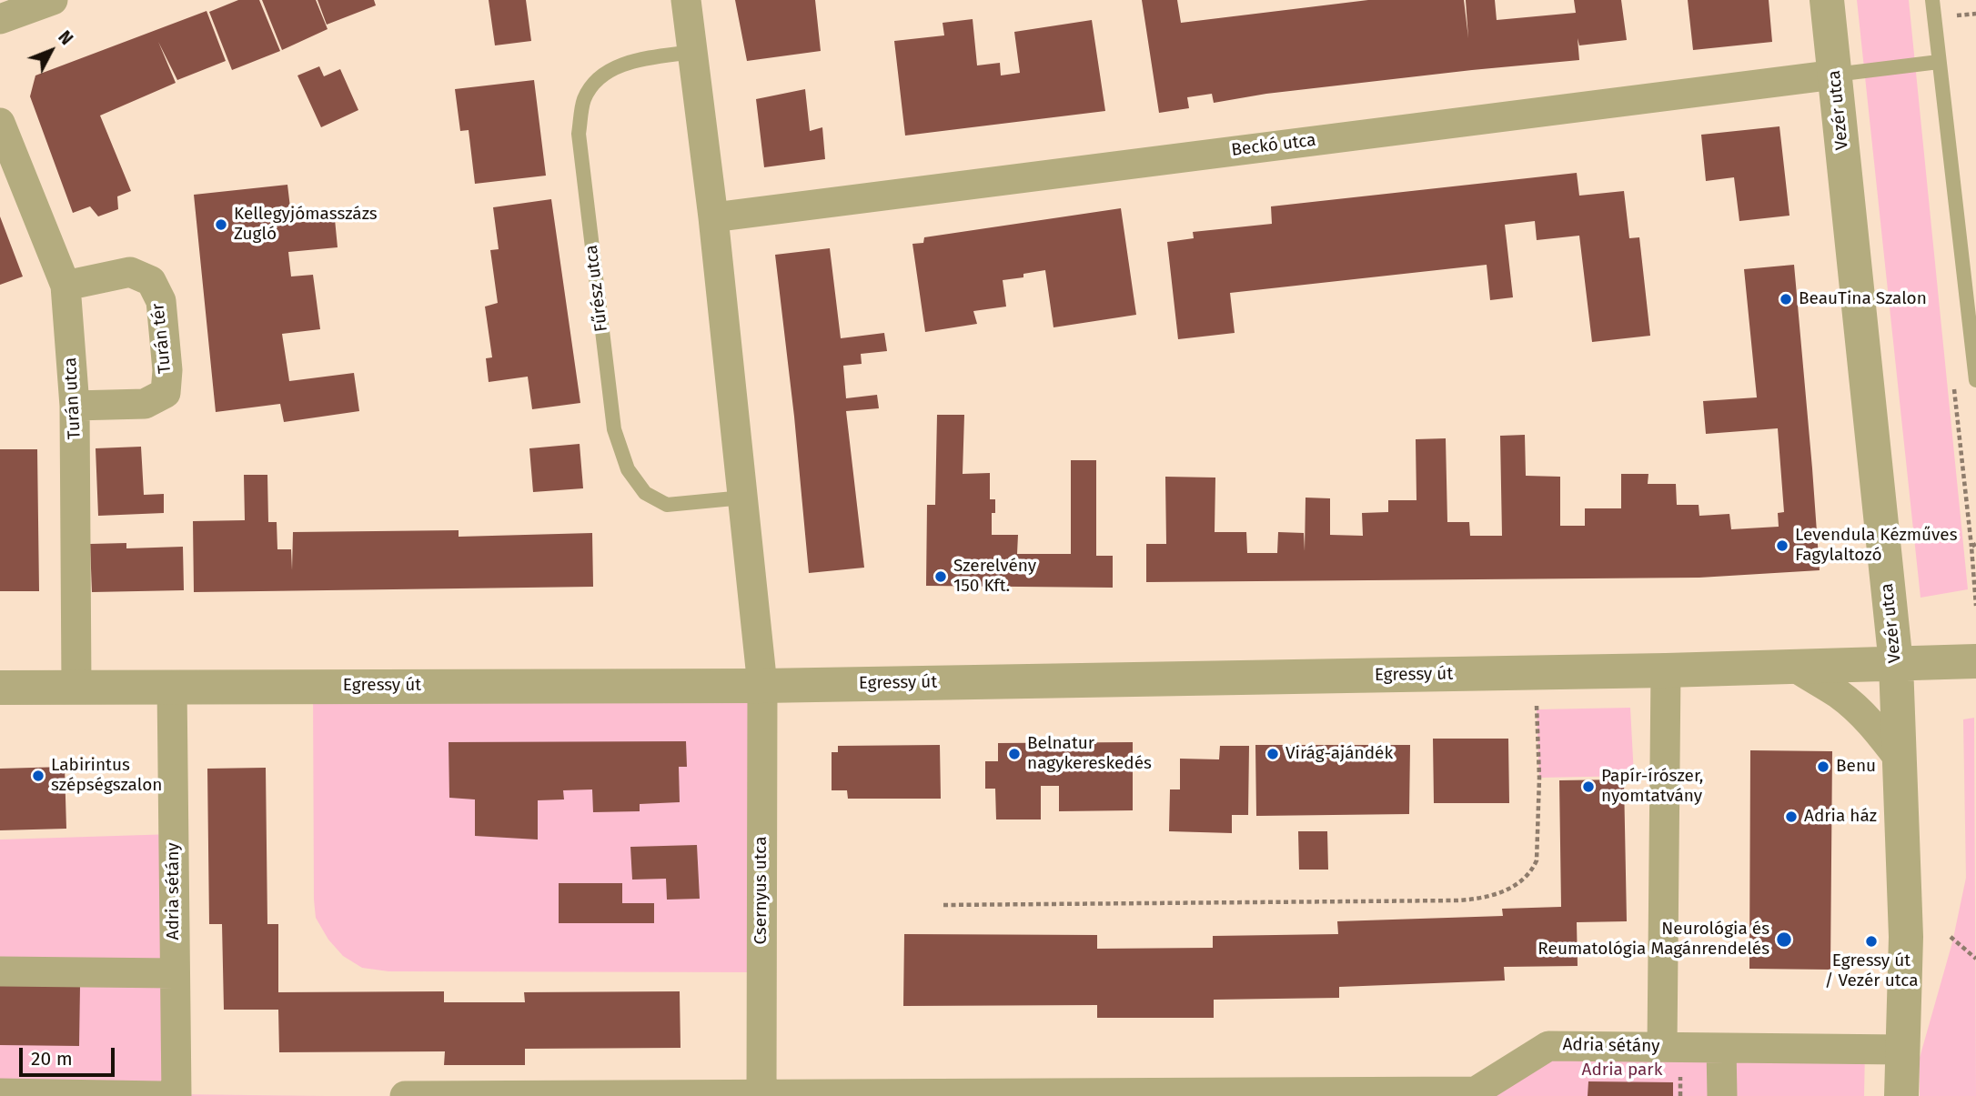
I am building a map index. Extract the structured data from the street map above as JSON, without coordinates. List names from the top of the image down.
{
  "streets": {
    "street": [
      "Vezér utca",
      "Beckó utca",
      "Turán tér",
      "Turán utca",
      "Egressy út",
      "Csernyus utca",
      "Adria sétány"
    ],
    "lane": ["Fűrész utca"]
  },
  "crossings": [
    ["Vezér utca", "Beckó utca"],
    ["Vezér utca", "Egressy út"],
    ["Vezér utca", "Adria sétány"],
    ["Turán tér", "Turán utca"],
    ["Turán utca", "Egressy út"],
    ["Egressy út", "Csernyus utca"],
    ["Egressy út", "Adria sétány"],
    ["Csernyus utca", "Adria sétány"]
  ],
  "parks": ["Adria park"],
  "places": [
    "Kellegyjómasszázs Zugló",
    "BeauTina Szalon",
    "Levendula Kézműves Fagylaltozó",
    "Szerelvény 150 Kft.",
    "Belnatur nagykereskedés",
    "Virág-ajándék",
    "Benu",
    "Labirintus szépségszalon",
    "Papír-írószer, nyomtatvány",
    "Adria ház",
    "Neurológia és Reumatológia Magánrendelés",
    "Egressy út / Vezér utca"
  ],
  "scale_bar": "20 m",
  "north": "top right"
}
